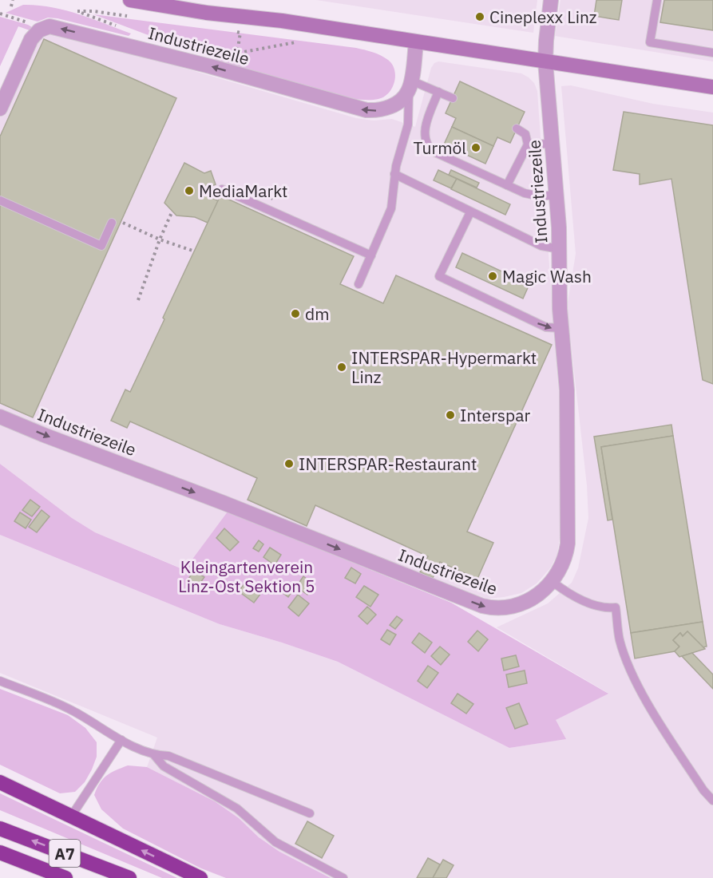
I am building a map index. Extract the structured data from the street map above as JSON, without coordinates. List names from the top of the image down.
{
  "streets": {
    "highway": ["A7"],
    "main road": ["Industriezeile"]
  },
  "parks": ["Kleingartenverein Linz-Ost Sektion 5"],
  "places": [
    "Cineplexx Linz",
    "Turmöl",
    "MediaMarkt",
    "Magic Wash",
    "dm",
    "INTERSPAR-Hypermarkt Linz",
    "Interspar",
    "INTERSPAR-Restaurant"
  ]
}
